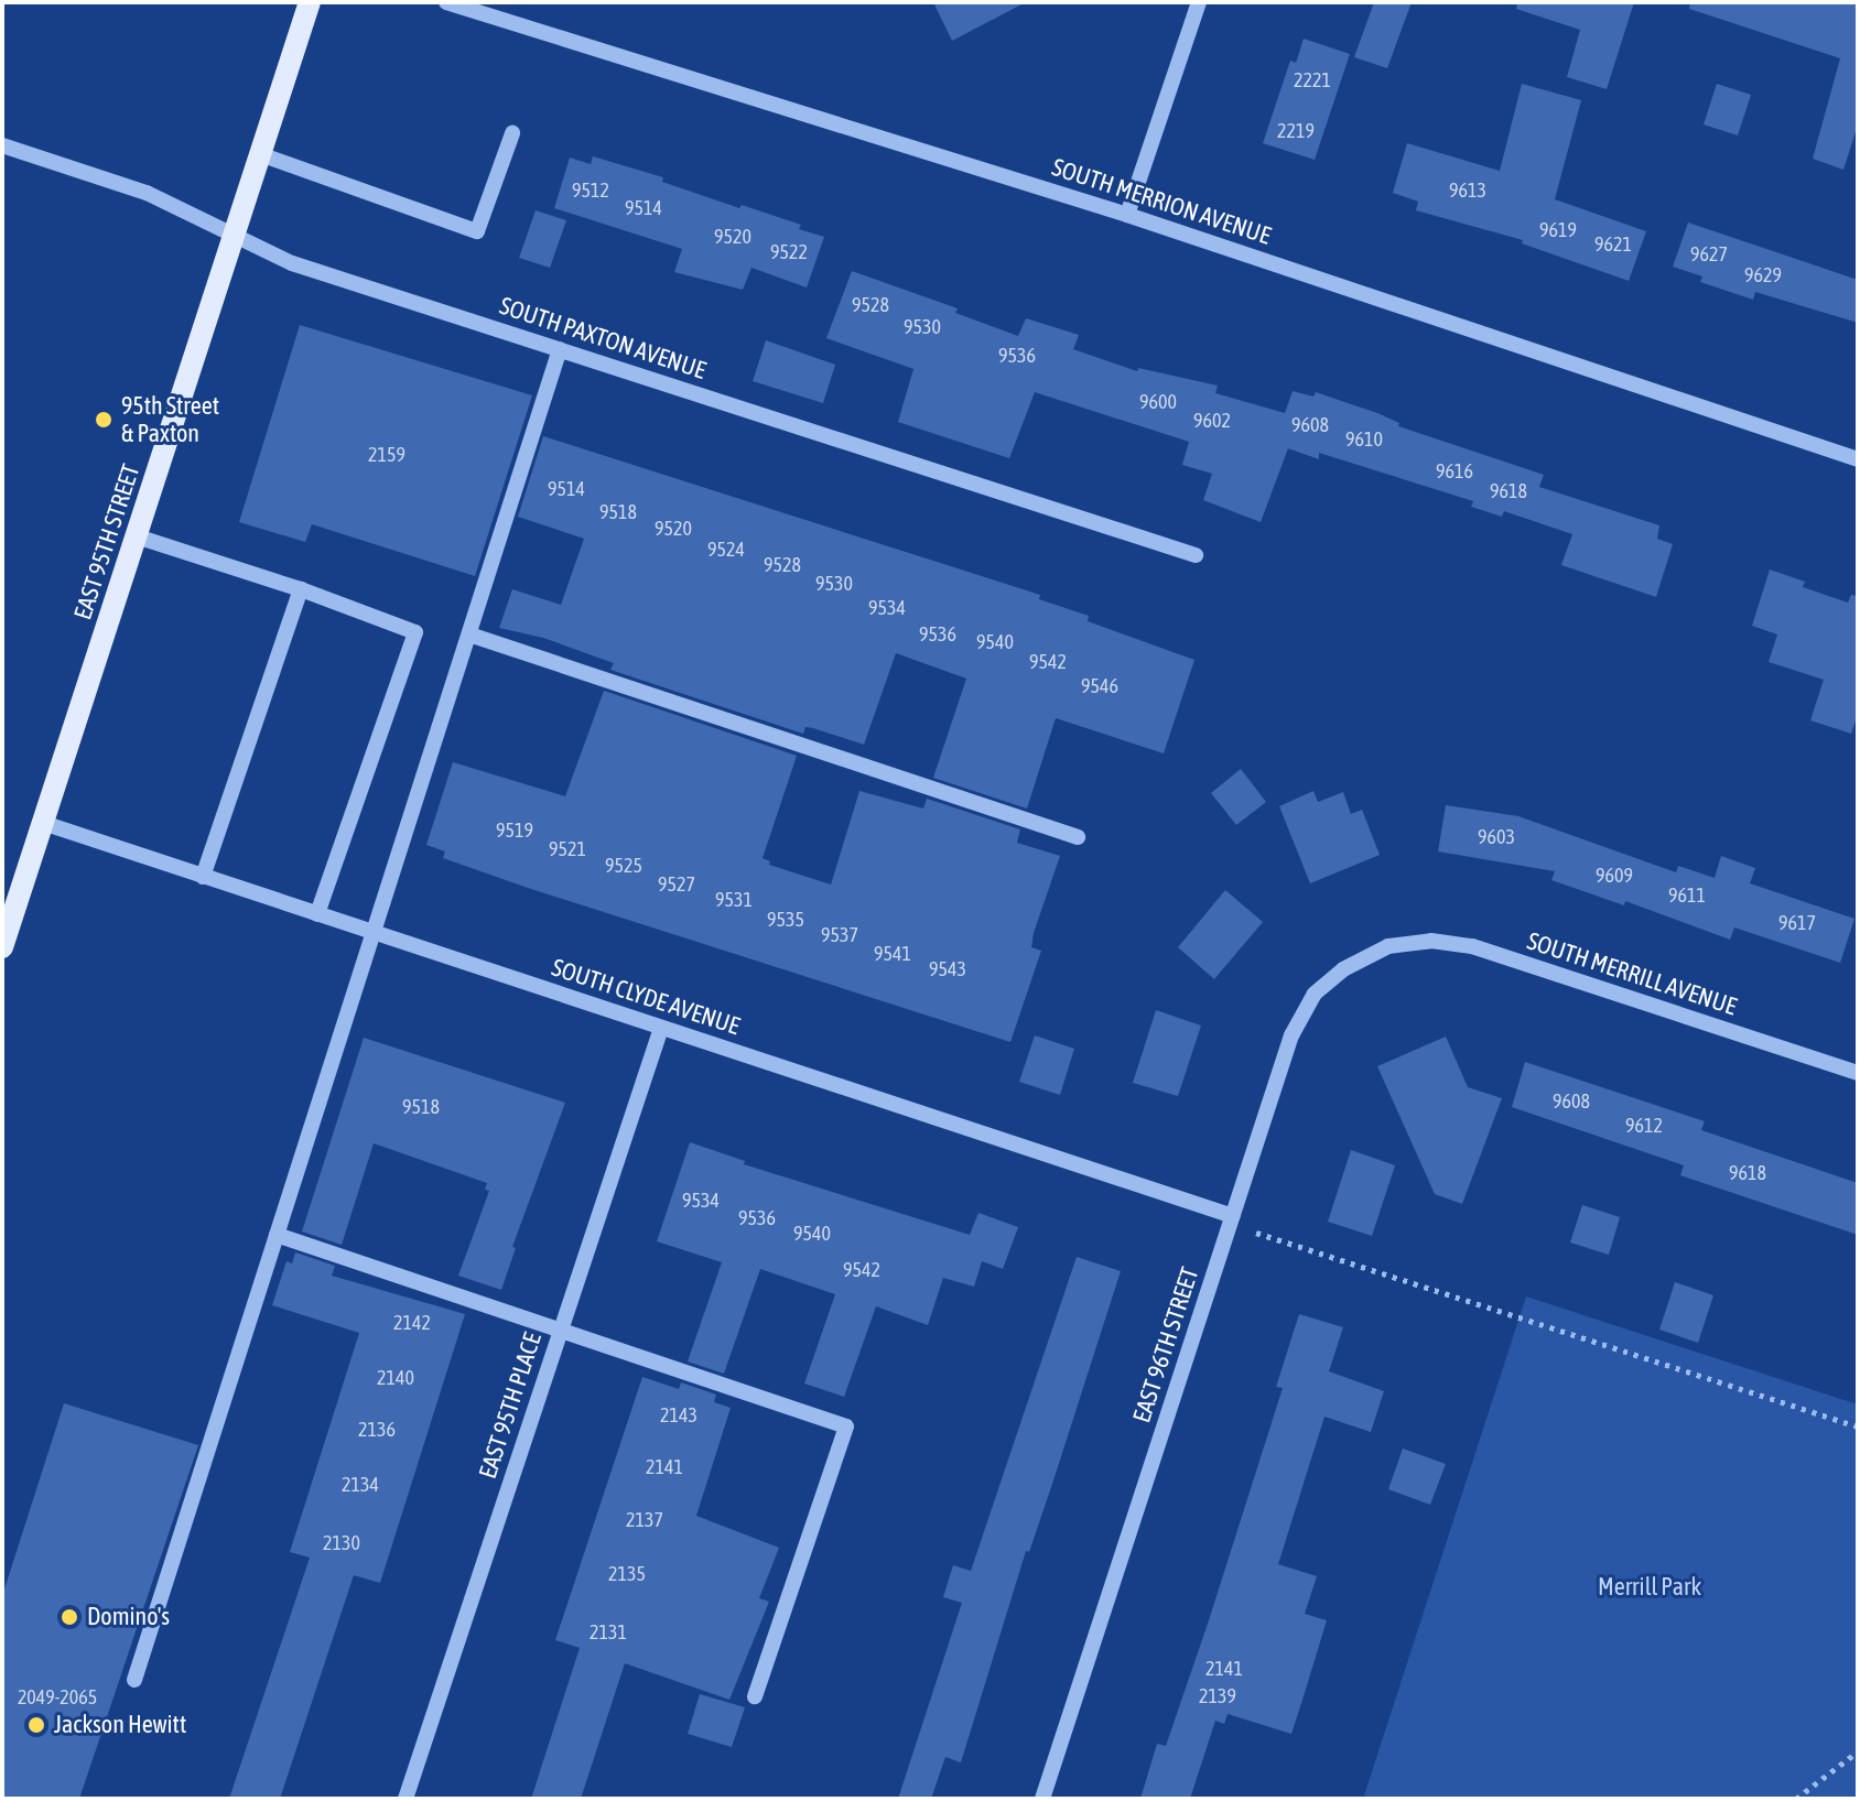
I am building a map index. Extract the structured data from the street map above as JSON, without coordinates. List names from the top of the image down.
{
  "streets": {
    "main road": ["EAST 95TH STREET"],
    "street": [
      "SOUTH MERRION AVENUE",
      "SOUTH PAXTON AVENUE",
      "SOUTH MERRILL AVENUE",
      "SOUTH CLYDE AVENUE",
      "EAST 96TH STREET",
      "EAST 95TH PLACE"
    ]
  },
  "crossings": [
    ["SOUTH PAXTON AVENUE", "EAST 95TH STREET"],
    ["EAST 95TH STREET", "SOUTH CLYDE AVENUE"],
    ["SOUTH MERRILL AVENUE", "EAST 96TH STREET"],
    ["SOUTH CLYDE AVENUE", "EAST 96TH STREET"],
    ["SOUTH CLYDE AVENUE", "EAST 95TH PLACE"]
  ],
  "parks": ["Merrill Park"],
  "places": ["95th Street & Paxton", "Domino's", "Jackson Hewitt"],
  "house_numbers": [
    "2221",
    "2219",
    "9512",
    "9613",
    "9514",
    "9619",
    "9520",
    "9621",
    "9522",
    "9627",
    "9629",
    "9528",
    "9530",
    "9536",
    "9600",
    "9602",
    "9608",
    "9610",
    "2159",
    "9616",
    "9514",
    "9618",
    "9518",
    "9520",
    "9524",
    "9528",
    "9530",
    "9534",
    "9536",
    "9540",
    "9542",
    "9546",
    "9519",
    "9603",
    "9521",
    "9525",
    "9609",
    "9527",
    "9611",
    "9531",
    "9535",
    "9617",
    "9537",
    "9541",
    "9543",
    "9608",
    "9518",
    "9612",
    "9618",
    "9534",
    "9536",
    "9540",
    "9542",
    "2142",
    "2140",
    "2143",
    "2136",
    "2141",
    "2134",
    "2137",
    "2130",
    "2135",
    "2131",
    "2141",
    "2139",
    "2049-2065"
  ]
}
